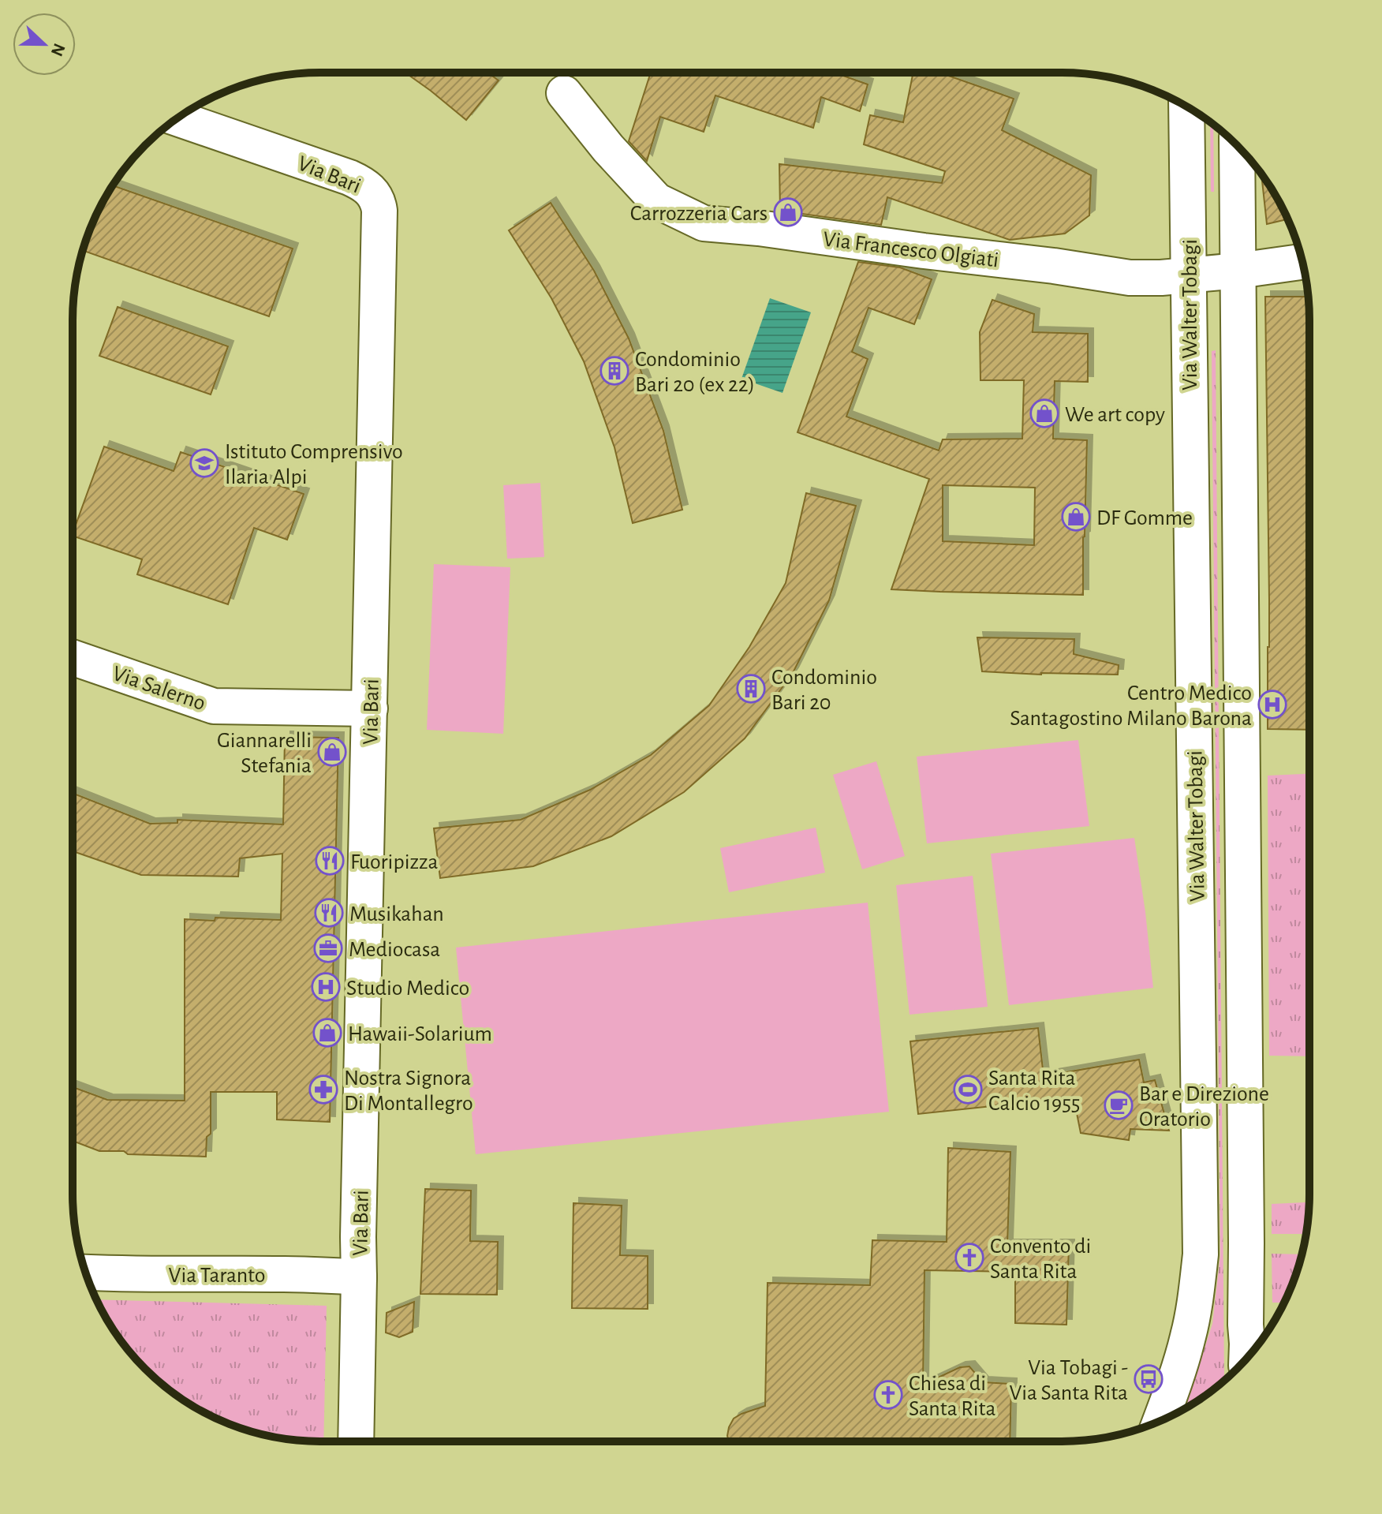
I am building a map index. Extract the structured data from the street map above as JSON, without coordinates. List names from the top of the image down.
{
  "streets": {
    "street": [
      "Via Bari",
      "Via Francesco Olgiati",
      "Via Walter Tobagi",
      "Via Salerno",
      "Via Taranto"
    ]
  },
  "crossings": [
    ["Via Bari", "Via Salerno"],
    ["Via Bari", "Via Taranto"],
    ["Via Francesco Olgiati", "Via Walter Tobagi"]
  ],
  "places": {
    "shop": [
      "Carrozzeria Cars",
      "We art copy",
      "DF Gomme",
      "Giannarelli Stefania",
      "Hawaii-Solarium"
    ],
    "building": ["Condominio Bari 20 (ex 22)", "Condominio Bari 20"],
    "school or university": ["Istituto Comprensivo Ilaria Alpi"],
    "hospital": ["Centro Medico Santagostino Milano Barona", "Studio Medico"],
    "restaurant": ["Fuoripizza", "Musikahan"],
    "office": ["Mediocasa"],
    "pharmacy": ["Nostra Signora Di Montallegro"],
    "sports": ["Santa Rita Calcio 1955"],
    "cafe": ["Bar e Direzione Oratorio"],
    "church": ["Convento di Santa Rita", "Chiesa di Santa Rita"],
    "bus stop": ["Via Tobagi - Via Santa Rita"]
  },
  "north": "right"
}
